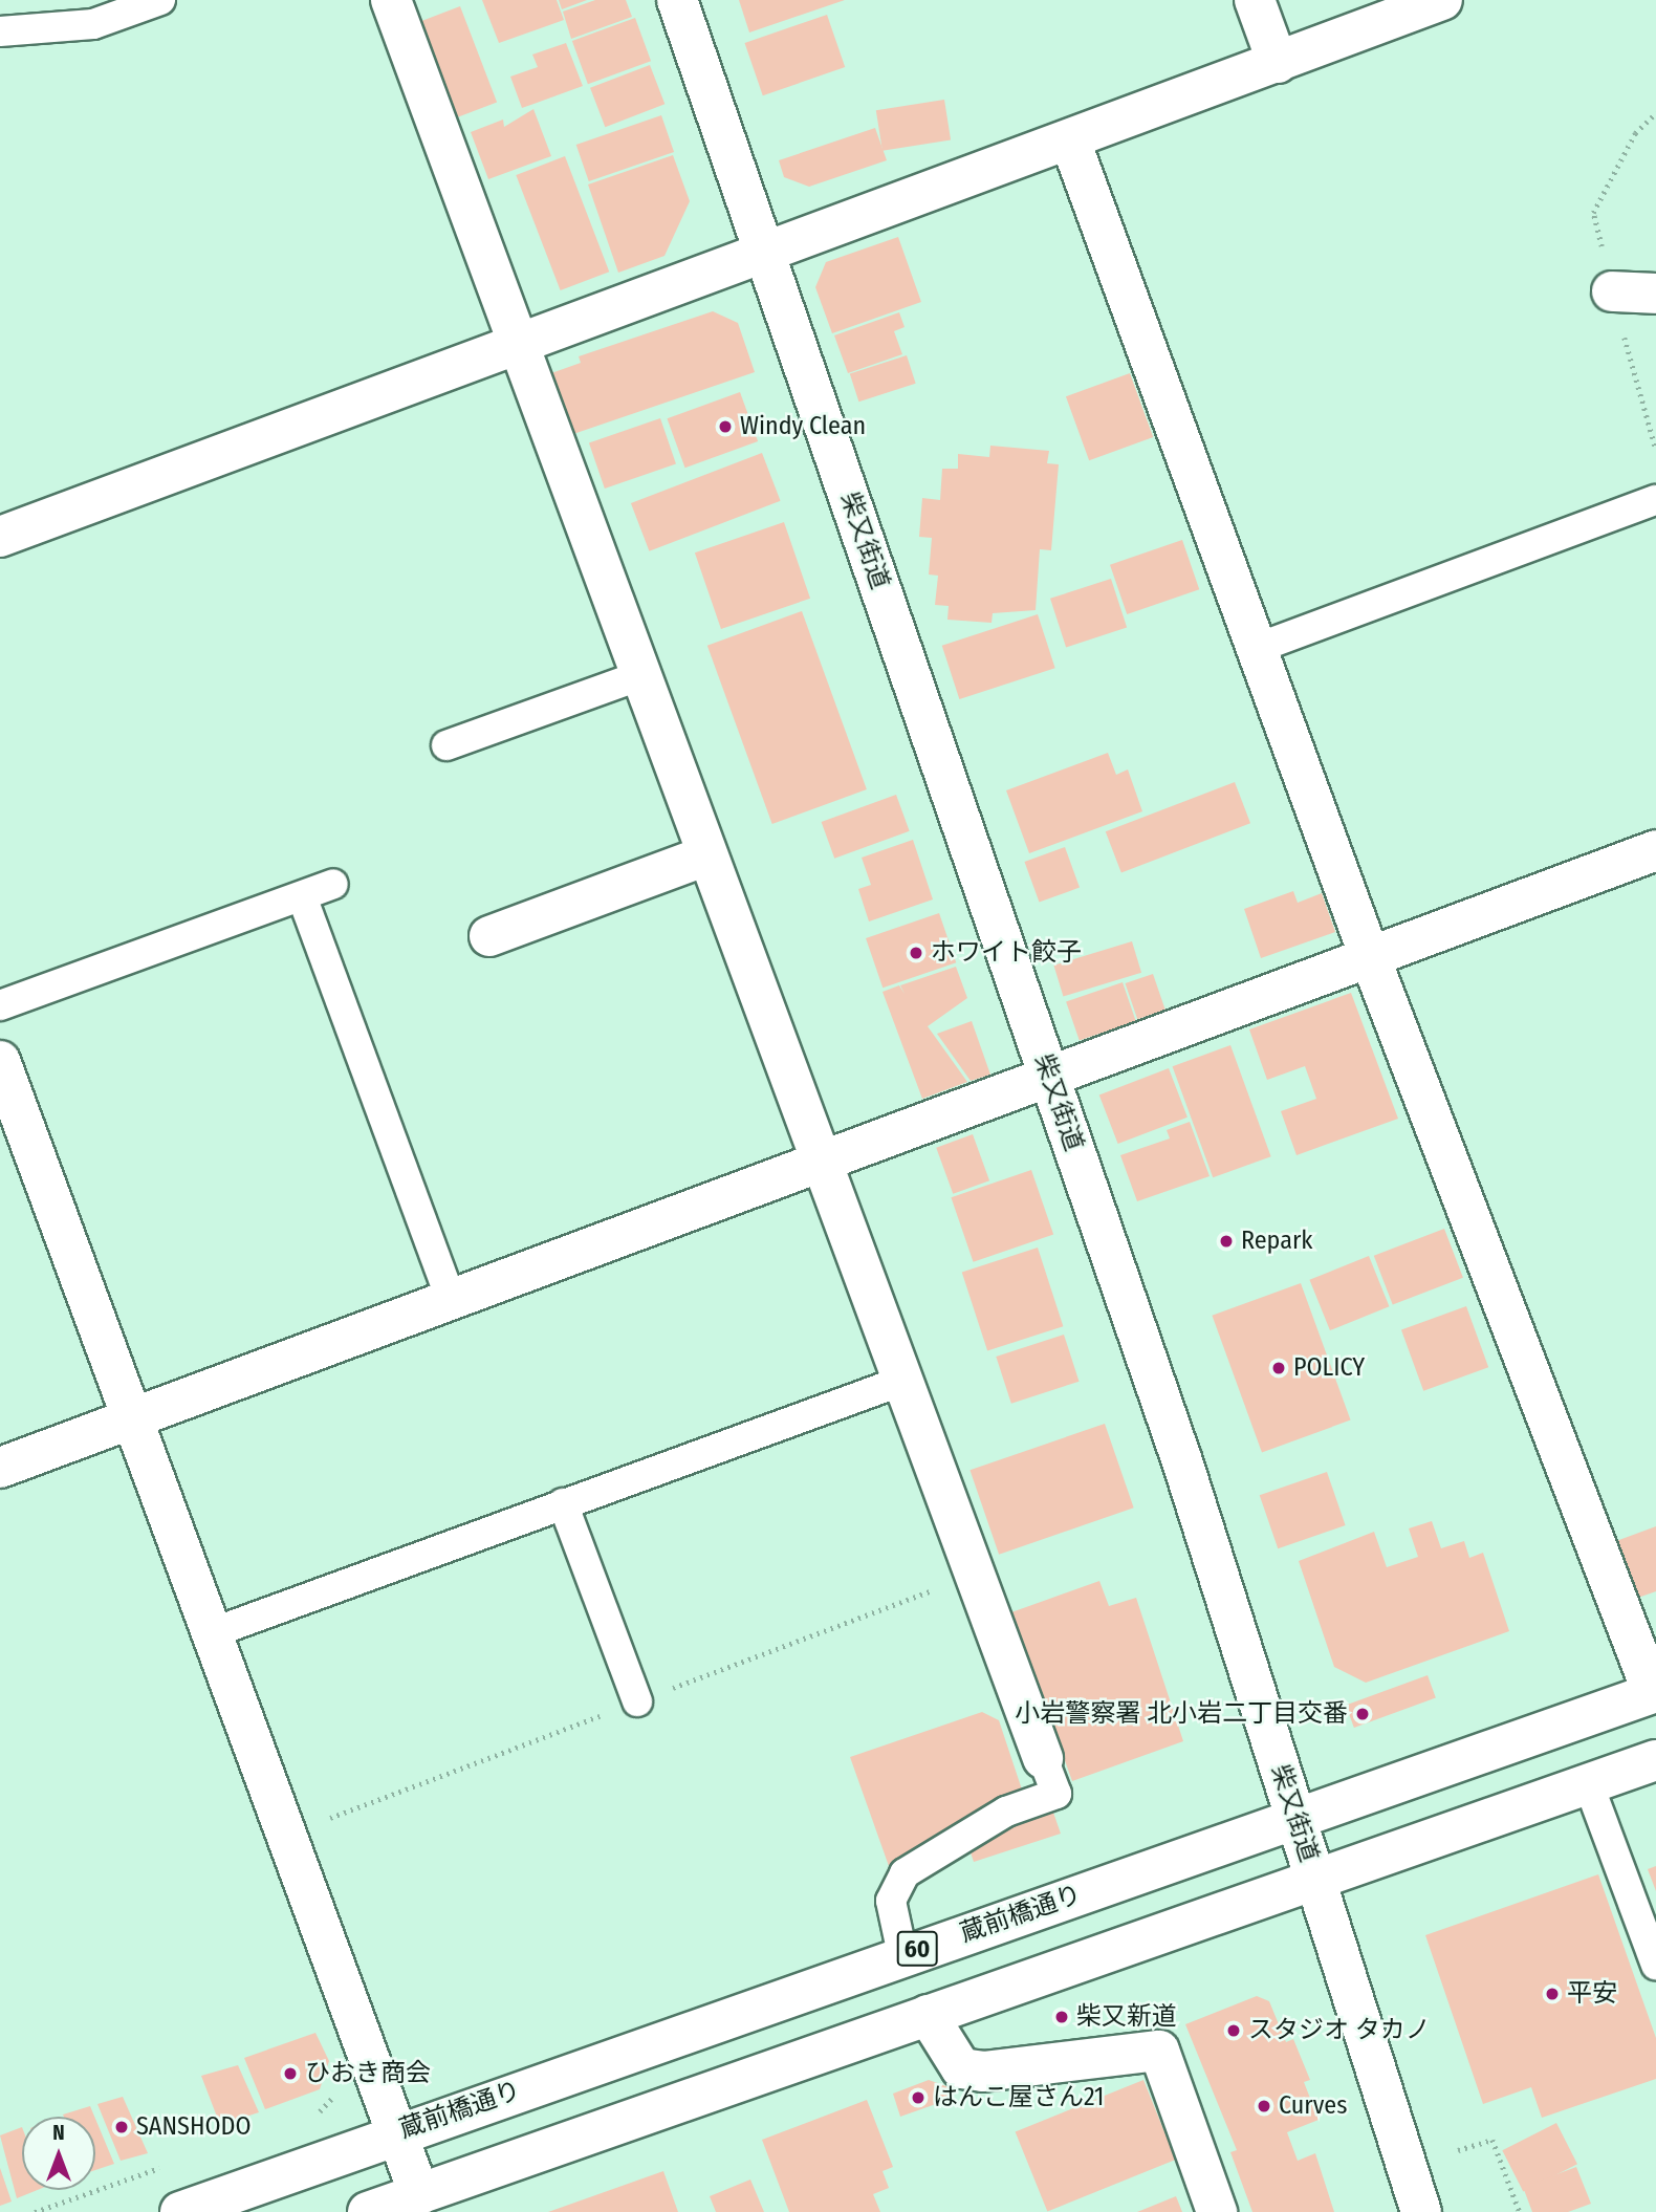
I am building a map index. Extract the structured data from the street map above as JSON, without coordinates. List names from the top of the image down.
{
  "streets": {
    "street": ["柴又街道", "蔵前橋通り", "60"]
  },
  "crossings": [
    ["柴又街道", "蔵前橋通り"]
  ],
  "places": [
    "Windy Clean",
    "ホワイト餃子",
    "Repark",
    "POLICY",
    "小岩警察署 北小岩二丁目交番",
    "平安",
    "柴又新道",
    "スタジオ タカノ",
    "ひおき商会",
    "はんこ屋さん21",
    "Curves",
    "SANSHODO"
  ],
  "north": "top"
}
